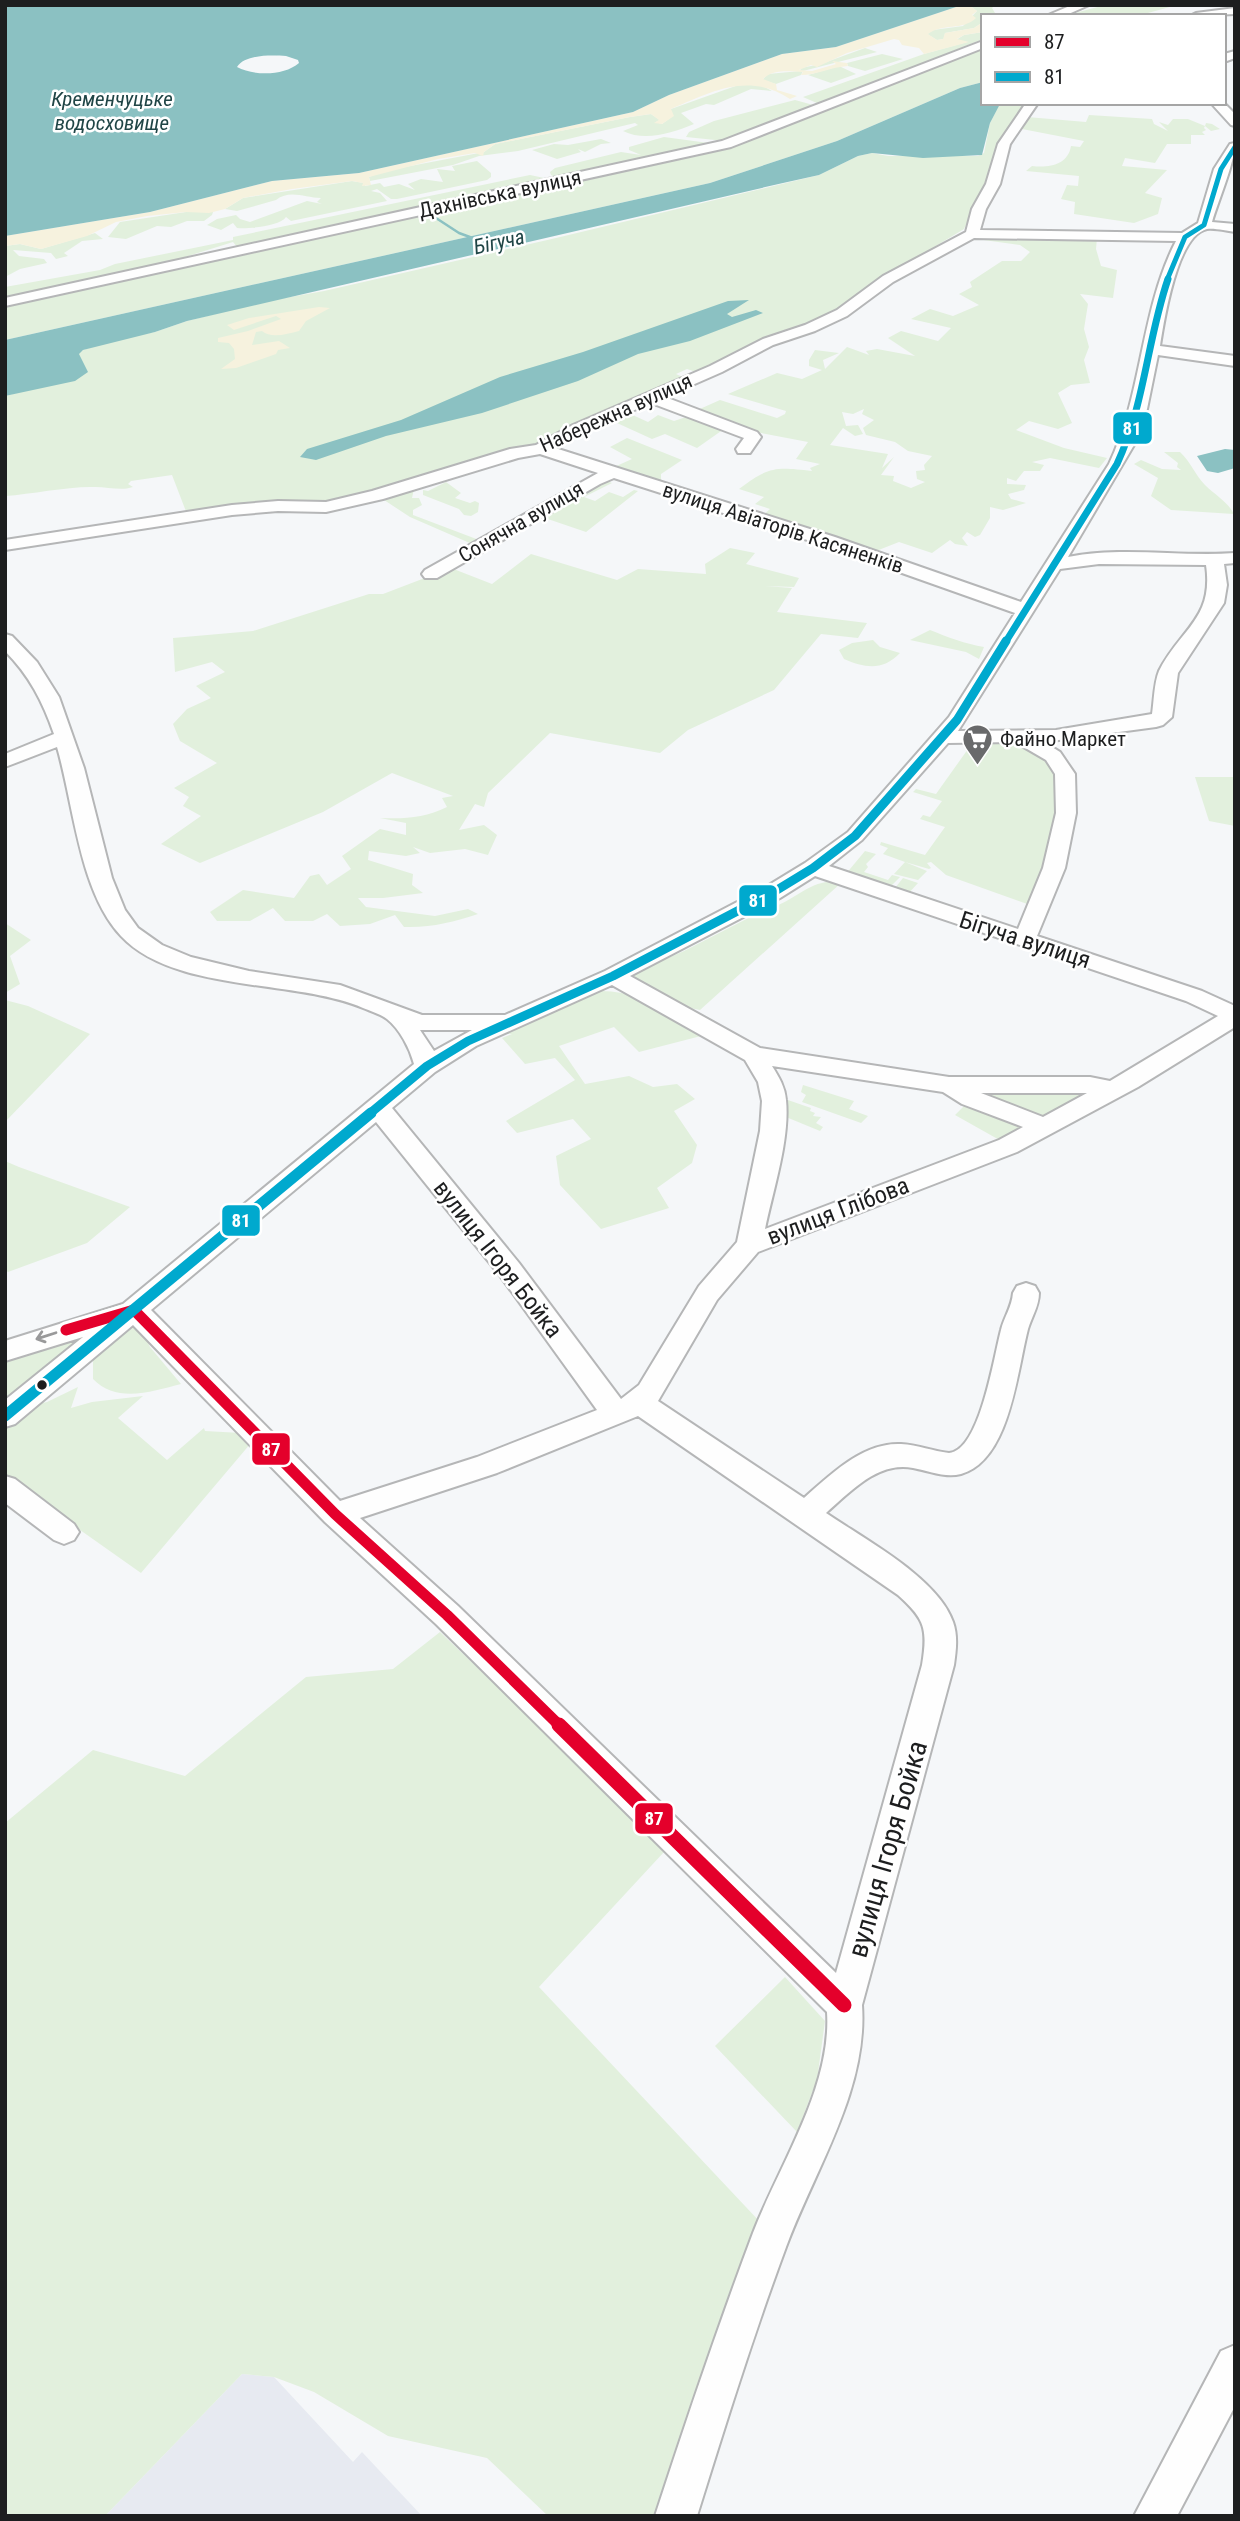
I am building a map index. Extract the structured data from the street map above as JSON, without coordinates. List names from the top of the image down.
{
  "streets": {
    "street": [
      "Дахнівська вулиця",
      "Набережна вулиця",
      "Сонячна вулиця",
      "вулиця Авіаторів Касяненків",
      "Бігуча вулиця",
      "вулиця Глібова",
      "вулиця Ігоря Бойка"
    ]
  },
  "crossings": [
    ["Набережна вулиця", "вулиця Авіаторів Касяненків"],
    ["Сонячна вулиця", "вулиця Авіаторів Касяненків"],
    ["Бігуча вулиця", "вулиця Глібова"],
    ["вулиця Глібова", "вулиця Ігоря Бойка"]
  ],
  "water": ["Кременчуцьке водосховище", "Бігуча"],
  "places": {
    "supermarket": ["Файно Маркет"]
  },
  "lines": ["transit line 81", "transit line 87"],
  "legend": ["87", "81"]
}
